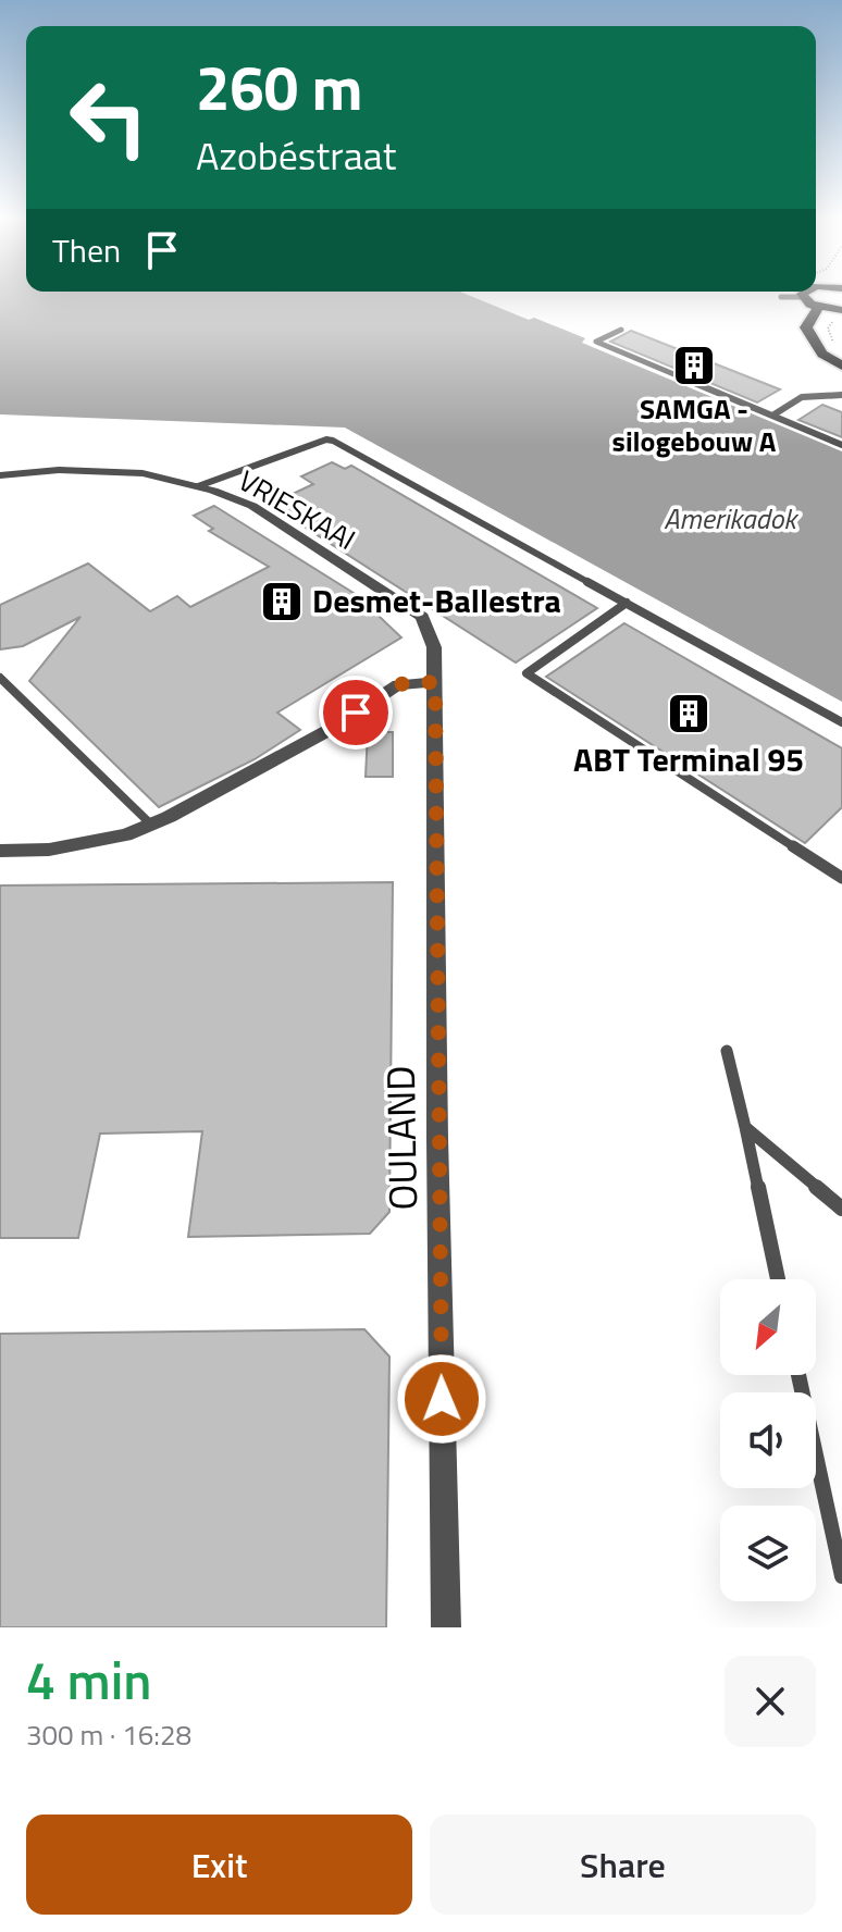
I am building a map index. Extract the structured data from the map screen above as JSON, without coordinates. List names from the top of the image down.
{
  "streets": {
    "street": ["VRIESKAAI", "OULAND"]
  },
  "crossings": [
    ["VRIESKAAI", "OULAND"]
  ],
  "water": ["Amerikadok"],
  "places": {
    "building": ["SAMGA - silogebouw A", "Desmet-Ballestra", "ABT Terminal 95"]
  },
  "north": "bottom left",
  "page": {
    "turn": ["260 m", "Azobéstraat"],
    "then": "Then",
    "heading": ["4 min", "300 m · 16:28"],
    "buttons": ["Exit", "Share"]
  }
}
